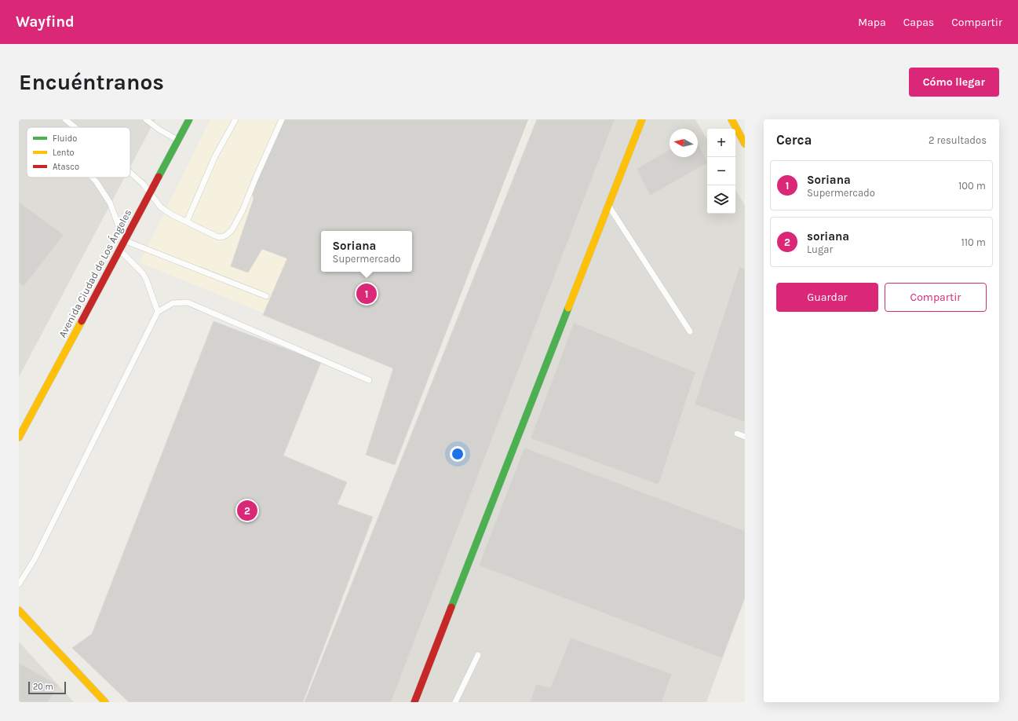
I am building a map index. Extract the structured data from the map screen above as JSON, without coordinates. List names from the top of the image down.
{
  "streets": {
    "street": ["Avenida Ciudad de Los Ángeles"]
  },
  "legend": ["Fluido", "Lento", "Atasco"],
  "scale_bar": "20 m",
  "north": "left",
  "page": {
    "header": "Wayfind",
    "nav": ["Mapa", "Capas", "Compartir"],
    "buttons": [
      "Cómo llegar",
      ["Guardar", "Compartir"]
    ],
    "title": "Encuéntranos",
    "heading": ["Cerca", "2 resultados"],
    "map_buttons": ["+", "−"],
    "list": [
      {
        "mark": "1",
        "name": "Soriana",
        "note": "Supermercado",
        "value": "100 m"
      },
      {
        "mark": "2",
        "name": "soriana",
        "note": "Lugar",
        "value": "110 m"
      }
    ],
    "popup": ["Soriana", "Supermercado"],
    "pins": ["1", "2"],
    "scale": "20 m"
  }
}
